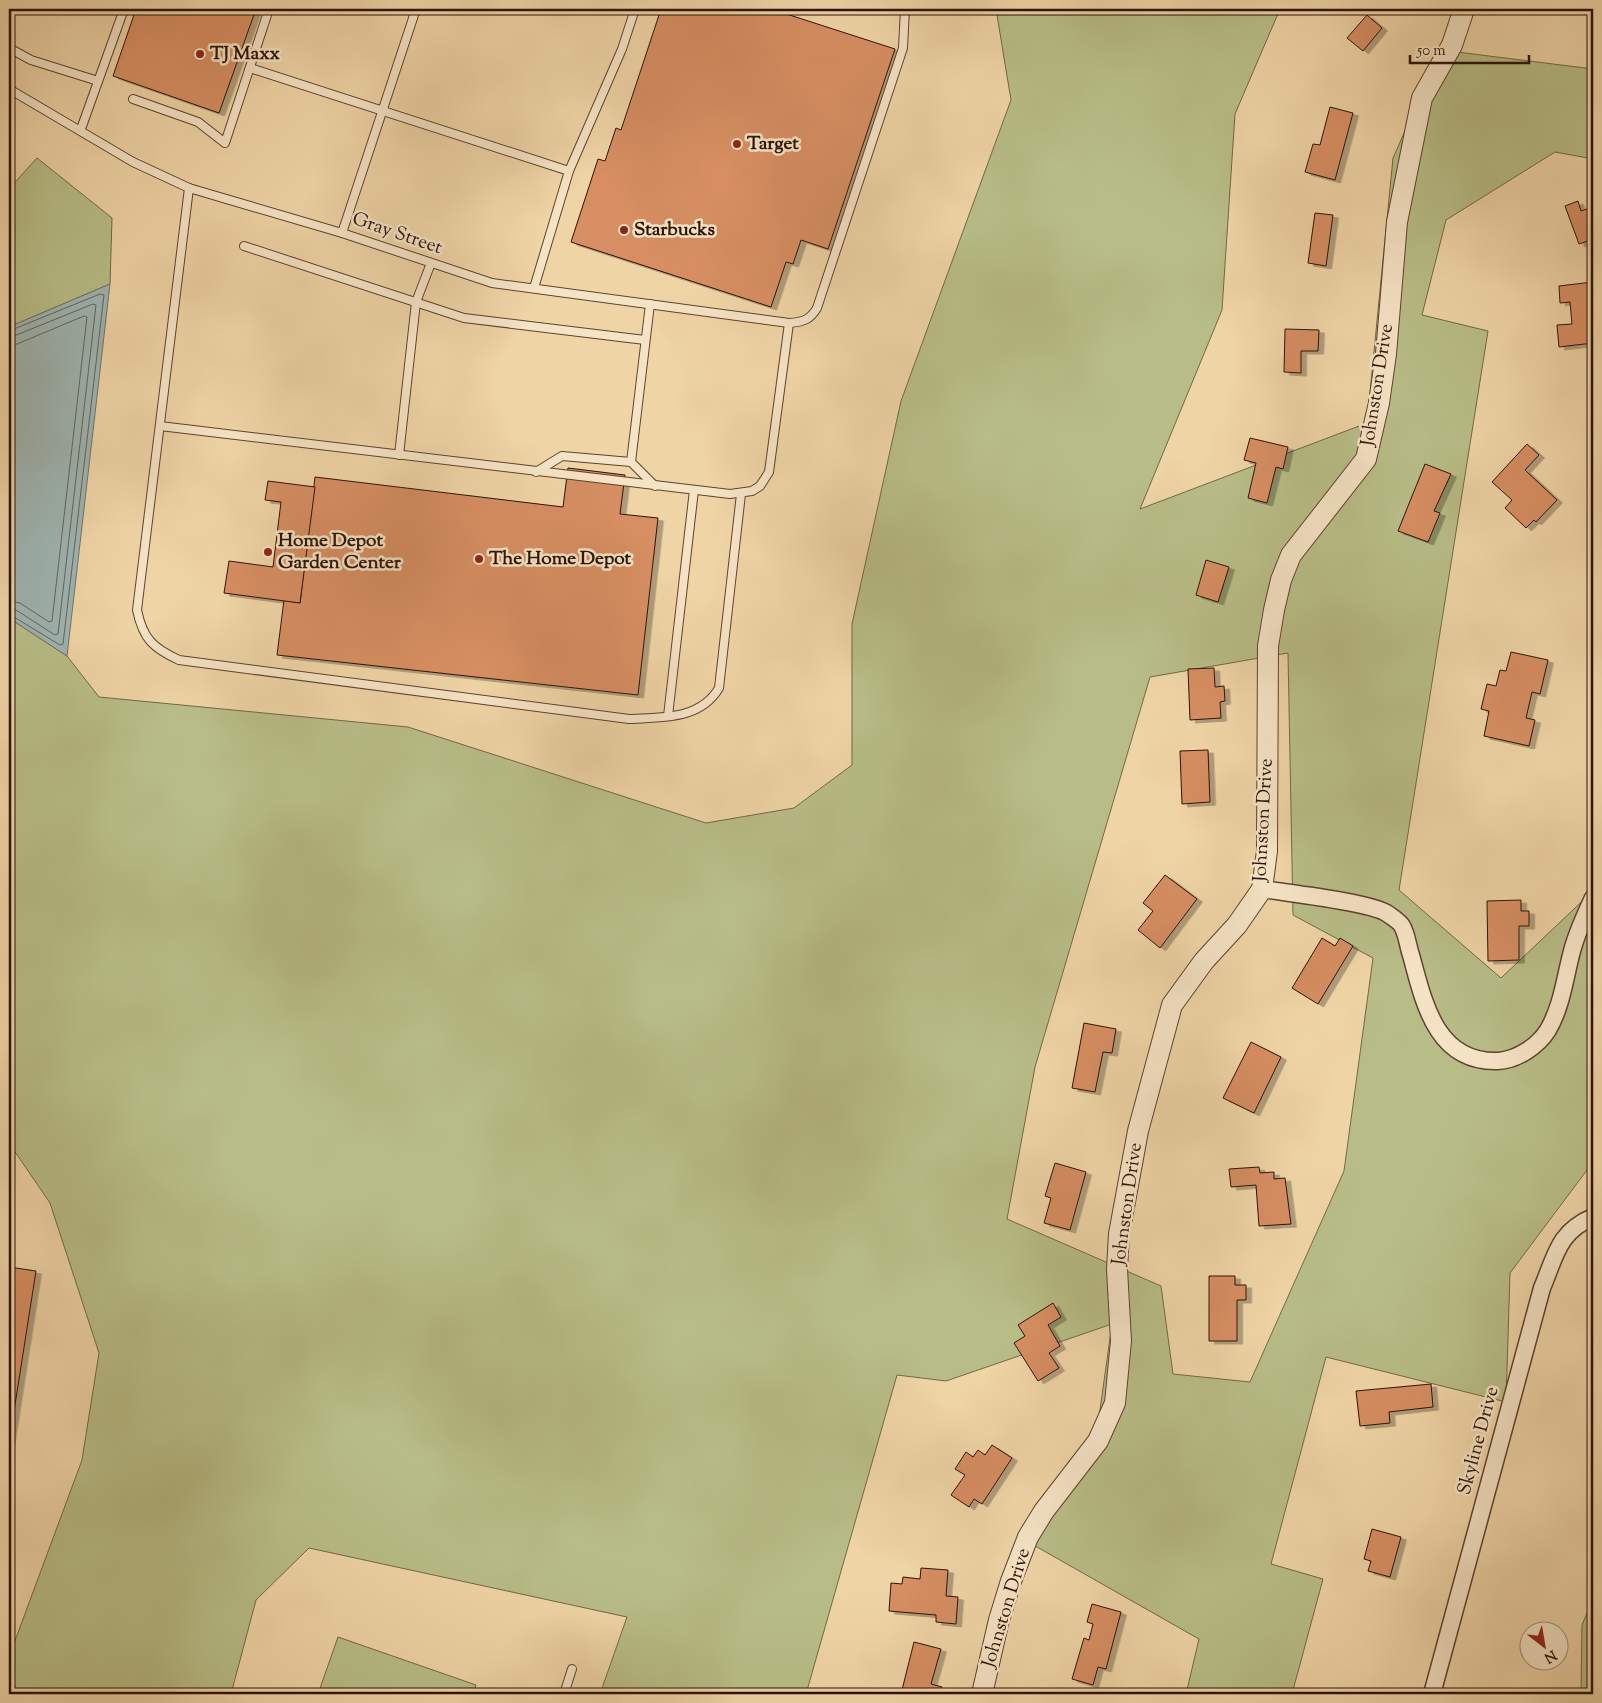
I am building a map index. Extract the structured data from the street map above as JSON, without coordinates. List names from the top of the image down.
{
  "streets": {
    "street": ["Johnston Drive", "Skyline Drive"],
    "lane": ["Gray Street"]
  },
  "places": [
    "TJ Maxx",
    "Target",
    "Starbucks",
    "Home Depot Garden Center",
    "The Home Depot"
  ],
  "scale_bar": "50 m",
  "north": "bottom right"
}
